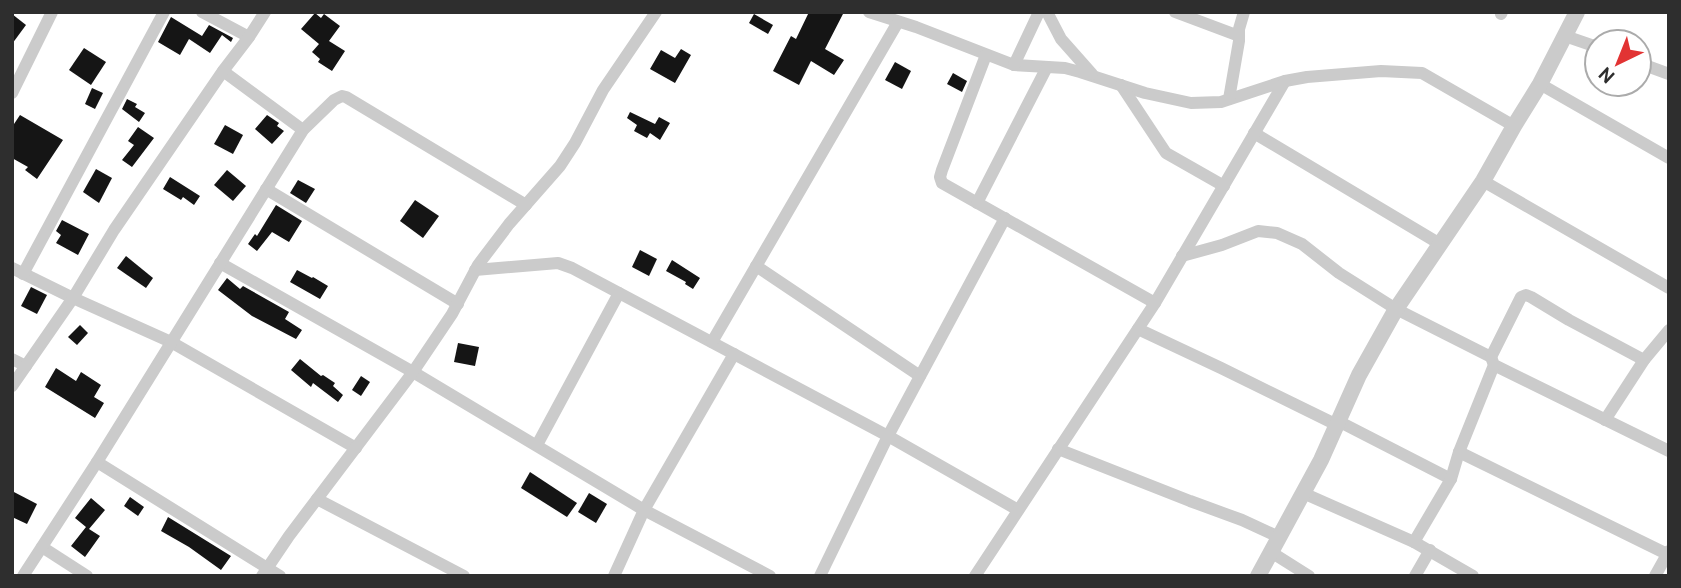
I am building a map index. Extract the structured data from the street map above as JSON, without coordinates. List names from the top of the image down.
{
  "north": "bottom left"
}
